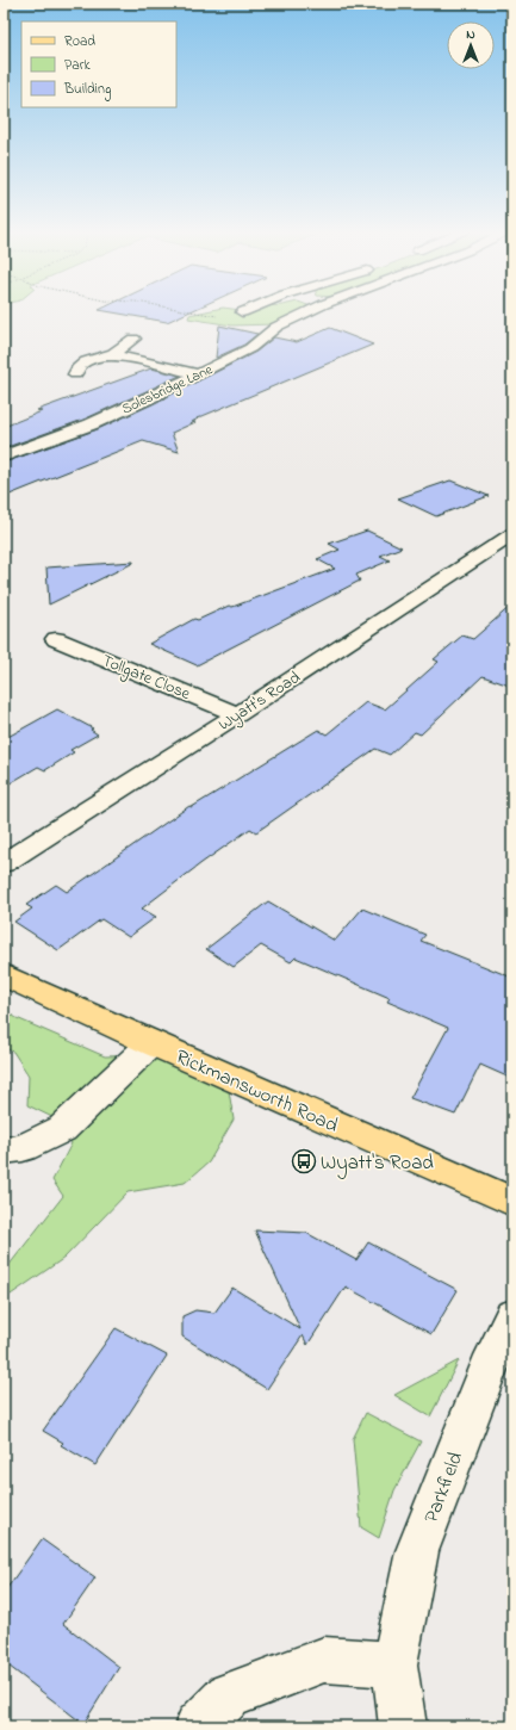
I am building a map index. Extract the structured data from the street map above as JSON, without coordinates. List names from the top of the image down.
{
  "streets": {
    "main road": ["Rickmansworth Road"],
    "street": [
      "Solesbridge Lane",
      "Tollgate Close",
      "Wyatt's Road",
      "Parkfield"
    ]
  },
  "crossings": [
    ["Tollgate Close", "Wyatt's Road"]
  ],
  "places": {
    "bus stop": ["Wyatt's Road"]
  },
  "legend": ["Road", "Park", "Building"],
  "north": "top"
}
